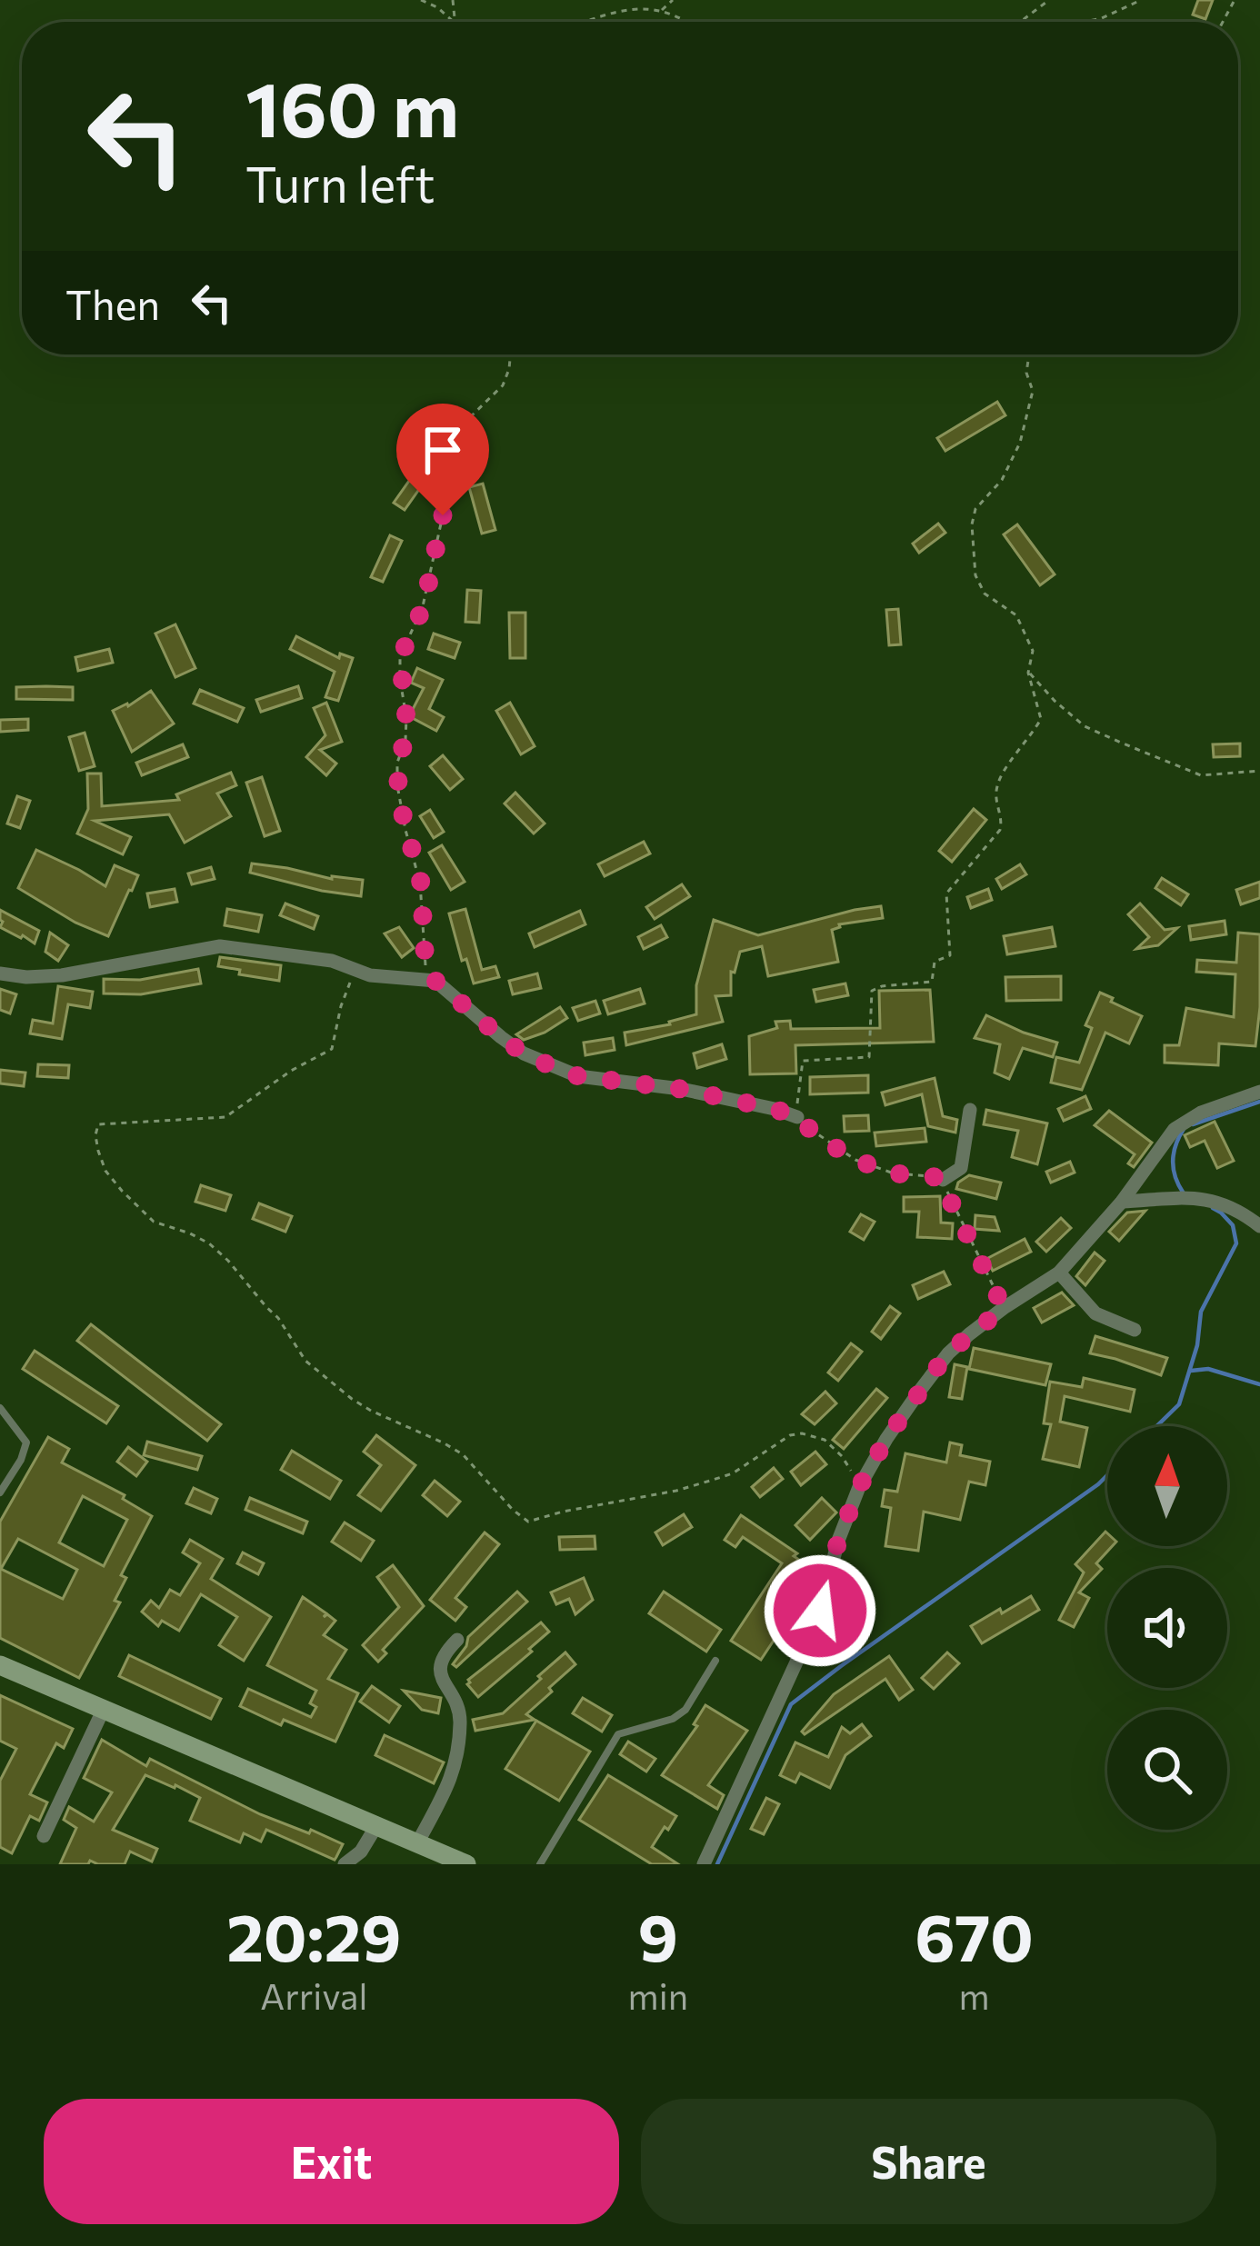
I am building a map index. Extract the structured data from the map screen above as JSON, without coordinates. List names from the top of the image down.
{
  "north": "top",
  "page": {
    "turn": ["160 m", "Turn left"],
    "then": "Then",
    "eta": [
      "20:29",
      "Arrival",
      "9",
      "min",
      "670",
      "m"
    ],
    "buttons": ["Exit", "Share"]
  }
}
